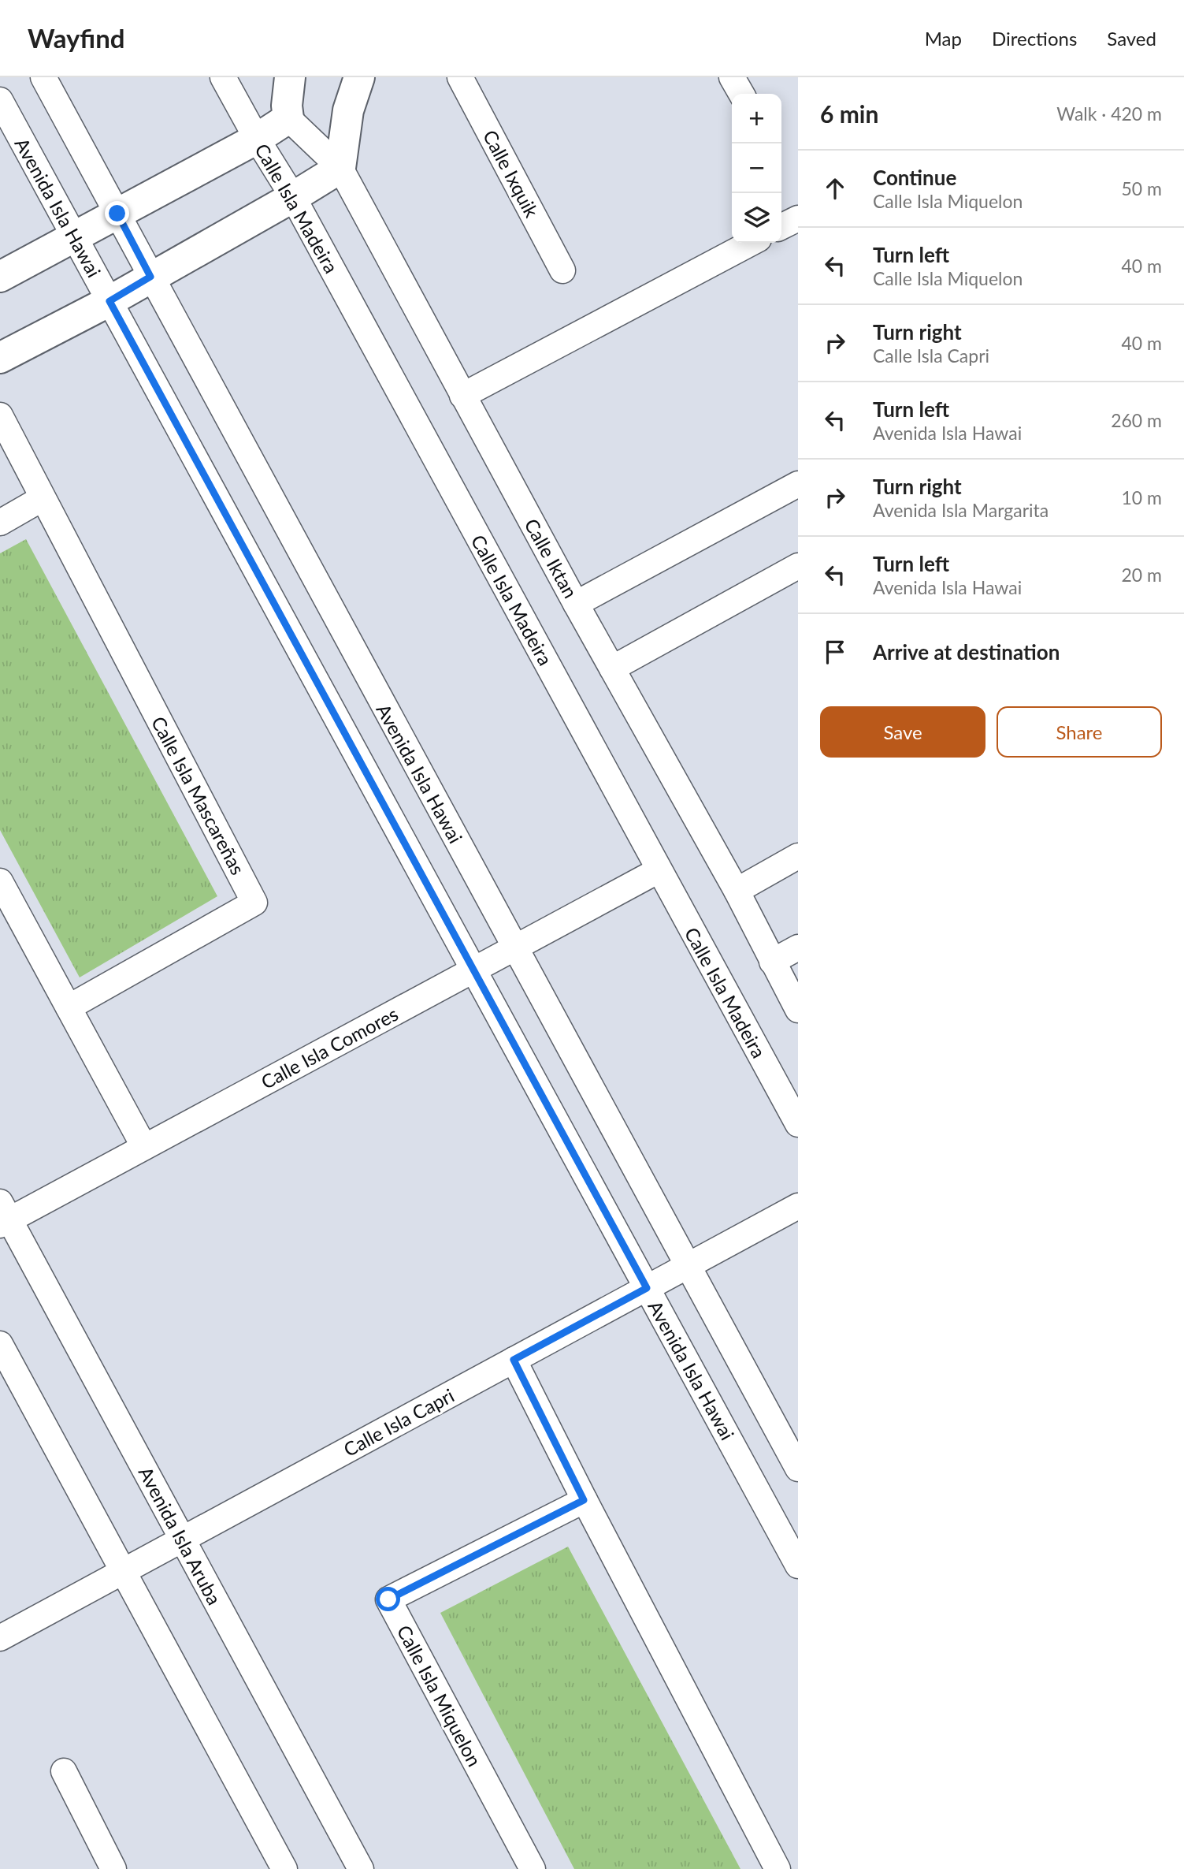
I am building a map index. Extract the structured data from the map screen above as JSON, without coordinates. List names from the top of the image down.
{
  "streets": {
    "street": [
      "Calle Ixquik",
      "Avenida Isla Hawai",
      "Calle Isla Madeira",
      "Calle Iktan",
      "Calle Isla Mascareñas",
      "Calle Isla Comores",
      "Calle Isla Capri",
      "Avenida Isla Aruba",
      "Calle Isla Miquelon"
    ]
  },
  "crossings": [
    ["Avenida Isla Hawai", "Calle Isla Comores"],
    ["Avenida Isla Hawai", "Calle Isla Capri"],
    ["Calle Isla Madeira", "Calle Isla Comores"],
    ["Calle Isla Comores", "Avenida Isla Aruba"],
    ["Calle Isla Capri", "Avenida Isla Aruba"]
  ],
  "page": {
    "header": "Wayfind",
    "nav": ["Map", "Directions", "Saved"],
    "heading": ["6 min", "Walk · 420 m"],
    "map_buttons": ["+", "−"],
    "list": [
      ["Continue", "Calle Isla Miquelon", "50 m"],
      ["Turn left", "Calle Isla Miquelon", "40 m"],
      ["Turn right", "Calle Isla Capri", "40 m"],
      ["Turn left", "Avenida Isla Hawai", "260 m"],
      ["Turn right", "Avenida Isla Margarita", "10 m"],
      ["Turn left", "Avenida Isla Hawai", "20 m"],
      "Arrive at destination"
    ],
    "buttons": ["Save", "Share"]
  }
}
